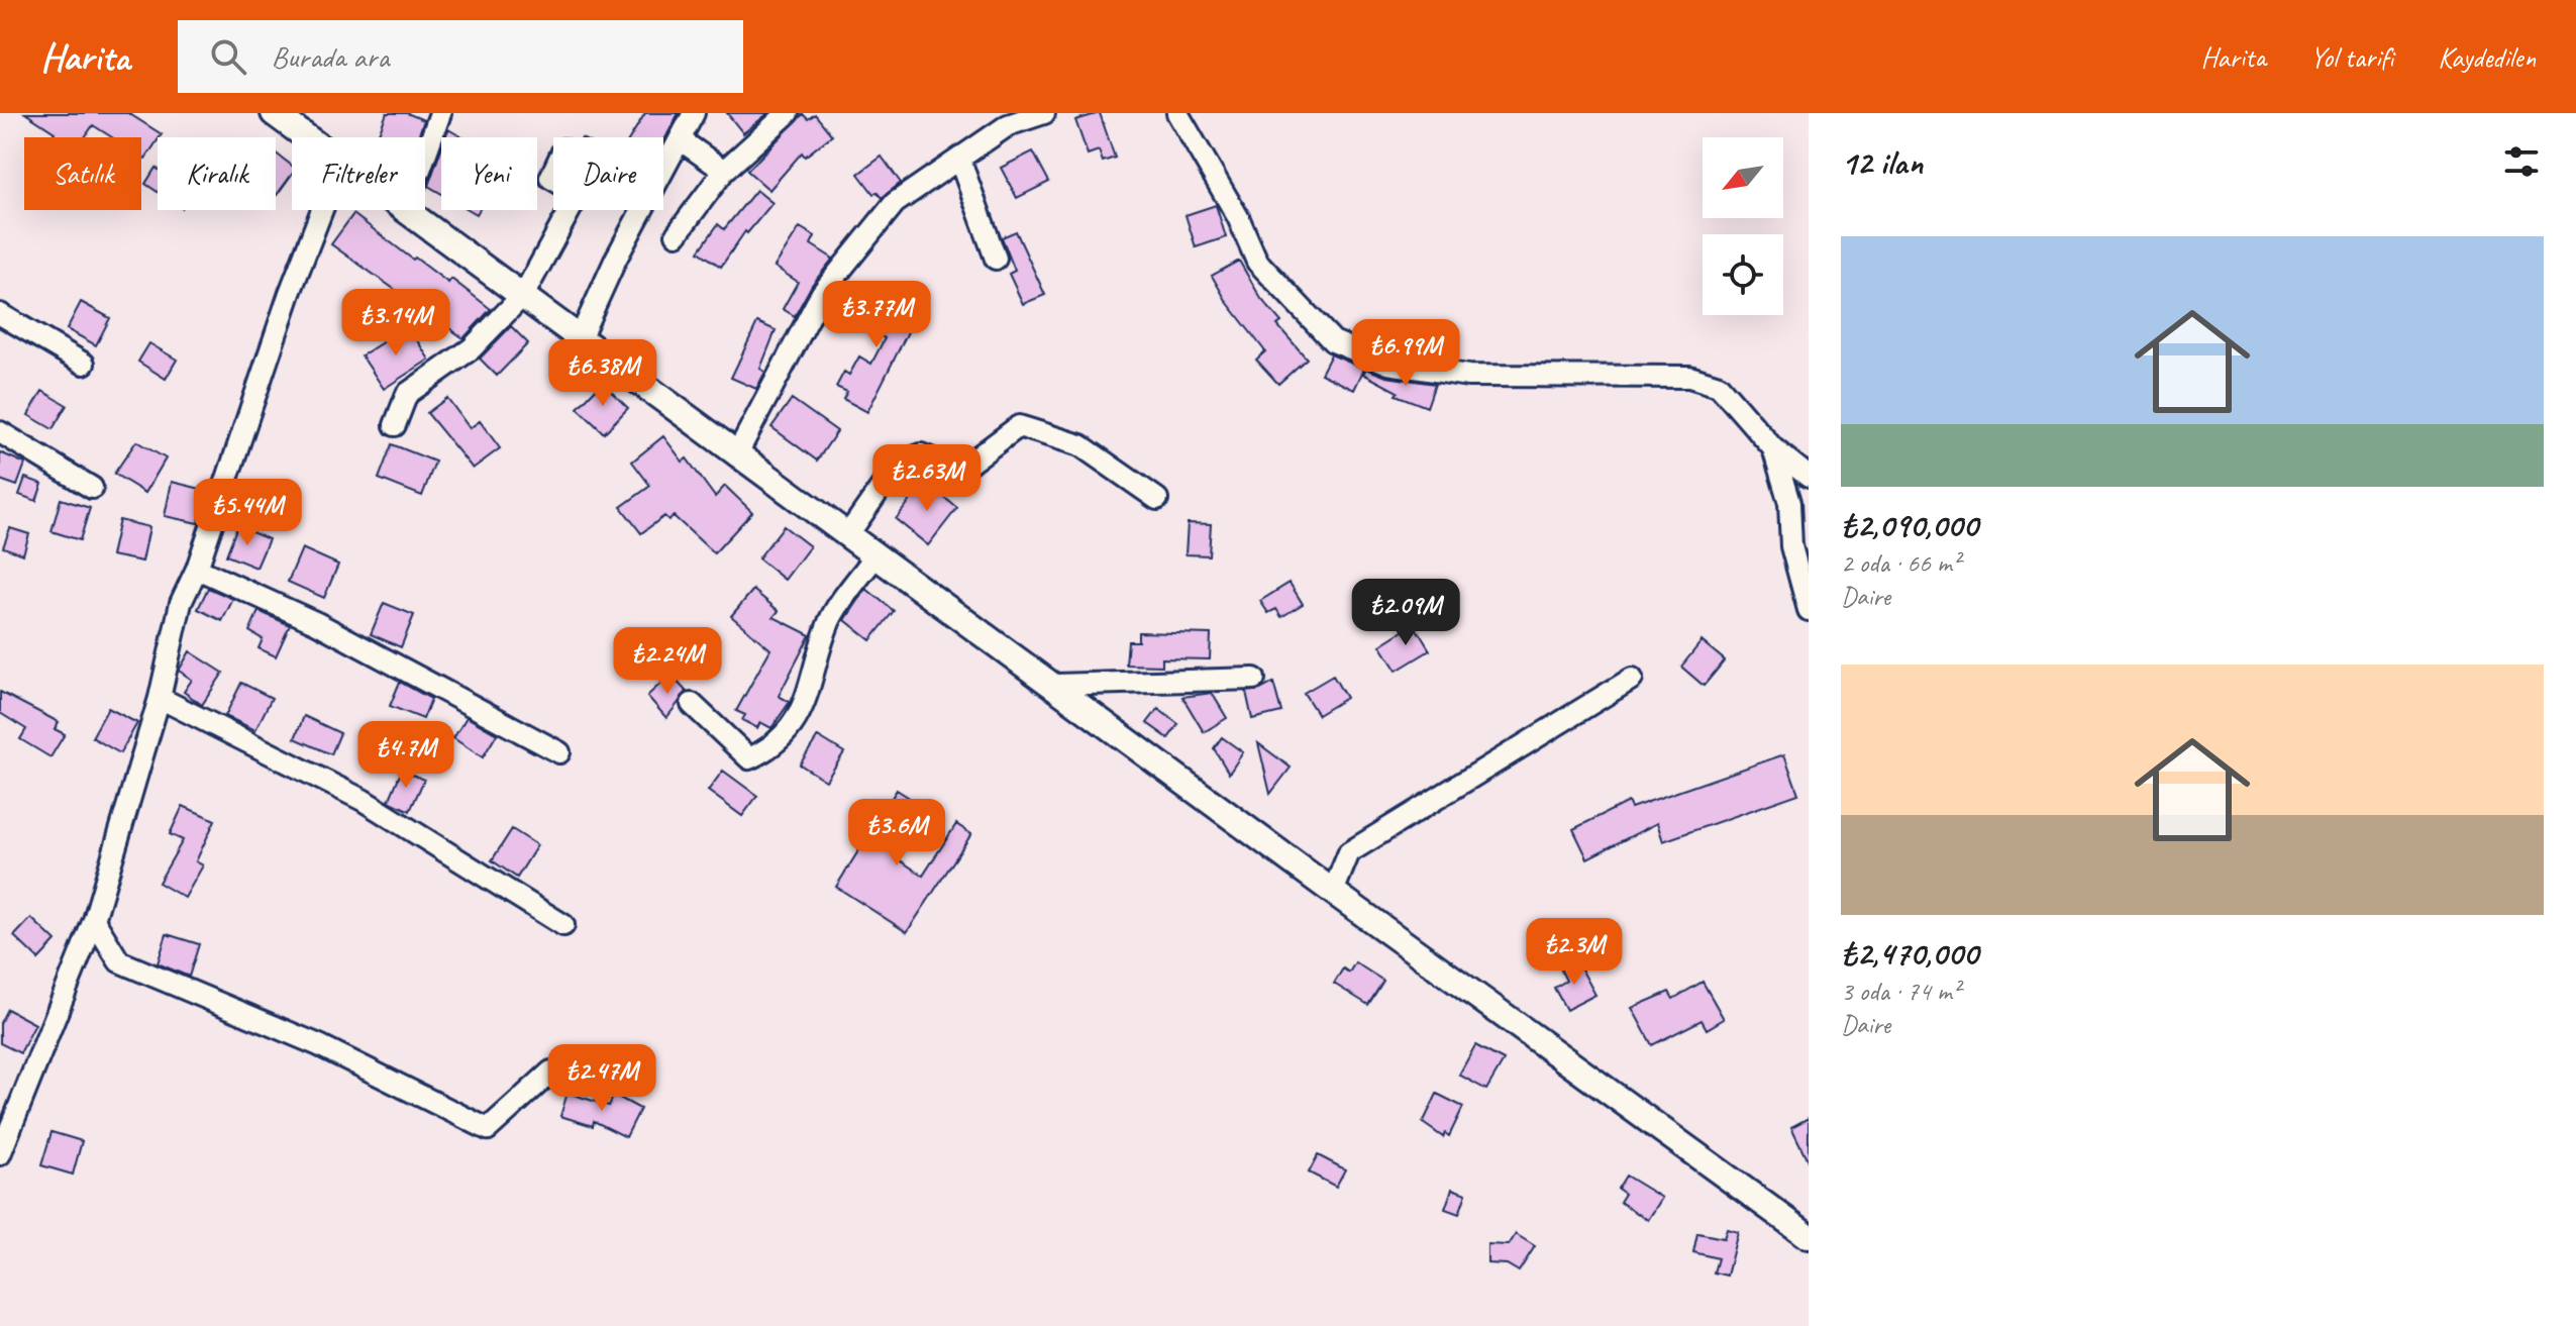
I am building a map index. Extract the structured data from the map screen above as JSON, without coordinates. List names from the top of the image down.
{
  "north": "bottom left",
  "page": {
    "header": "Harita",
    "search": "Burada ara",
    "nav": ["Harita", "Yol tarifi", "Kaydedilen"],
    "heading": "12 ilan",
    "chip": [
      "Satılık",
      "Kiralık",
      "Filtreler",
      "Yeni",
      "Daire"
    ],
    "list": [
      {
        "name": "₺2,090,000",
        "note": "2 oda · 66 m² · Daire"
      },
      {
        "name": "₺2,470,000",
        "note": "3 oda · 74 m² · Daire"
      }
    ],
    "price": [
      "₺3.77M",
      "₺3.14M",
      "₺6.99M",
      "₺6.38M",
      "₺2.63M",
      "₺5.44M",
      "₺2.09M",
      "₺2.24M",
      "₺4.7M",
      "₺3.6M",
      "₺2.3M",
      "₺2.47M"
    ]
  }
}
